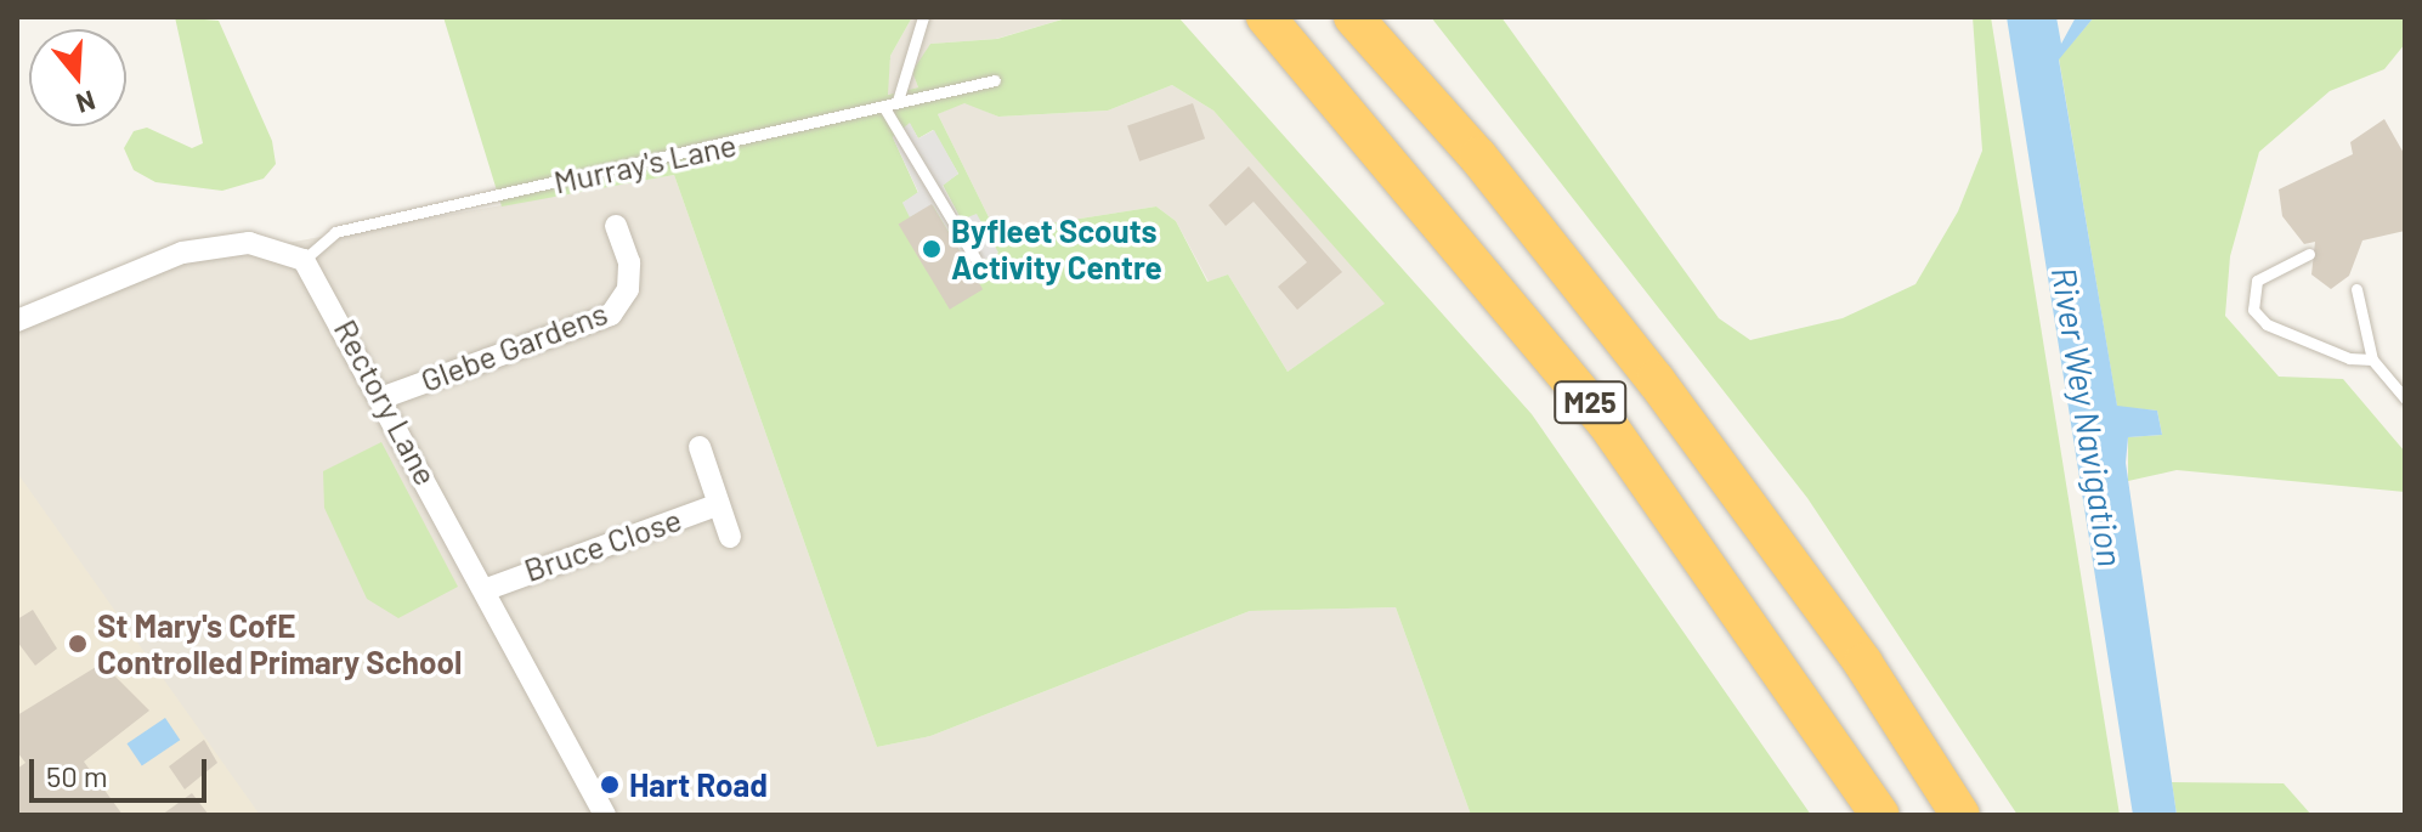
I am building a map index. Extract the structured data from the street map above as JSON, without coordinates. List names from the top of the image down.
{
  "streets": {
    "highway": ["M25"],
    "street": ["Glebe Gardens", "Rectory Lane", "Bruce Close"],
    "lane": ["Murray's Lane"]
  },
  "crossings": [
    ["Murray's Lane", "Rectory Lane"],
    ["Glebe Gardens", "Rectory Lane"],
    ["Rectory Lane", "Bruce Close"]
  ],
  "water": ["River Wey Navigation"],
  "places": ["Byfleet Scouts Activity Centre", "St Mary's CofE Controlled Primary School", "Hart Road"],
  "scale_bar": "50 m",
  "north": "bottom"
}
